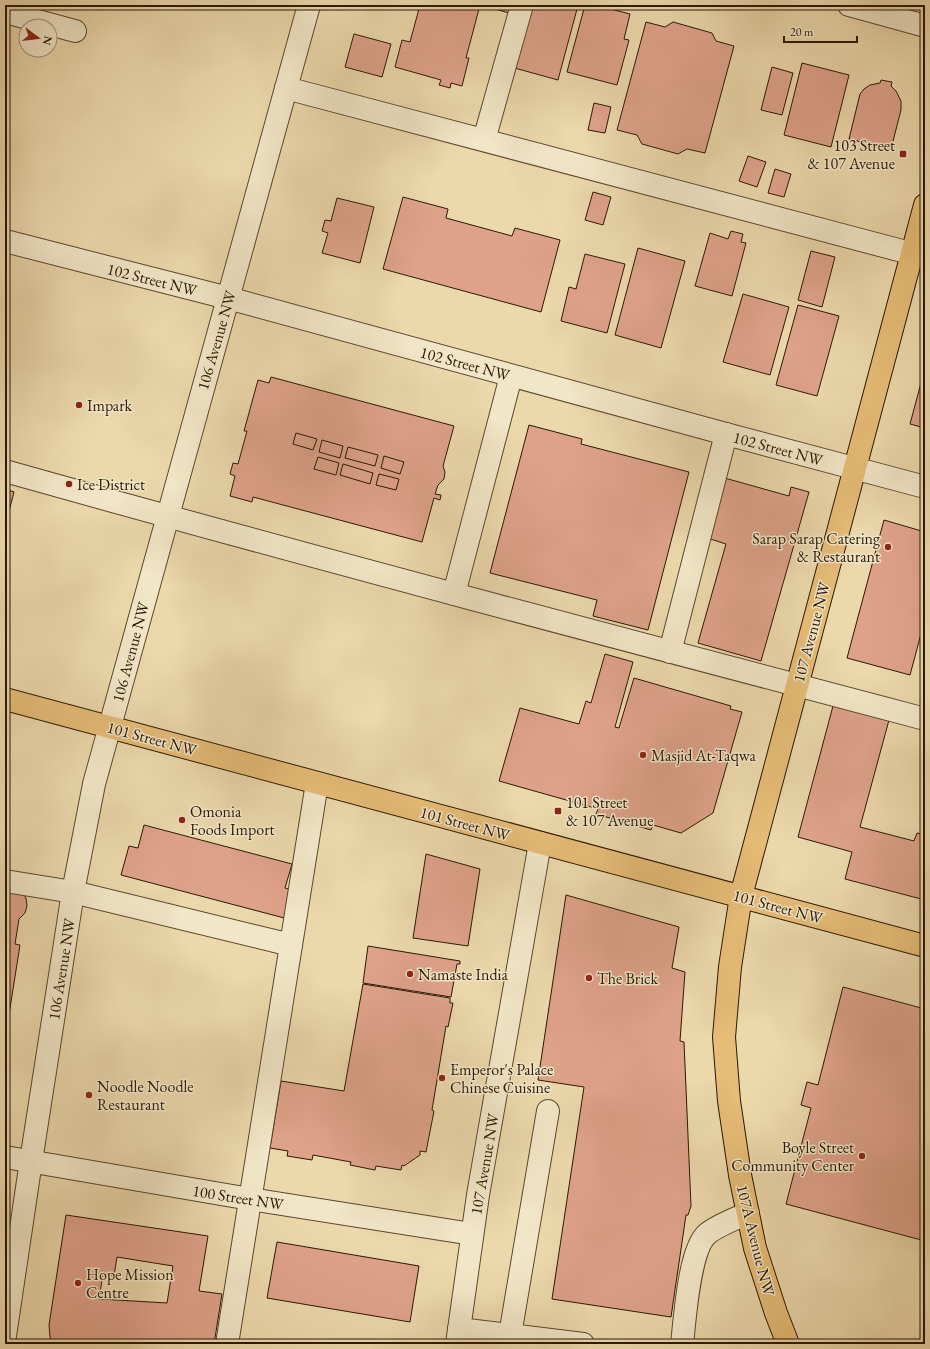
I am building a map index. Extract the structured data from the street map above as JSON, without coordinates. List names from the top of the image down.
{
  "streets": {
    "main road": ["107 Avenue NW", "101 Street NW", "107A Avenue NW"],
    "street": ["102 Street NW", "106 Avenue NW", "100 Street NW"]
  },
  "crossings": [
    ["102 Street NW", "106 Avenue NW"],
    ["102 Street NW", "107 Avenue NW"],
    ["106 Avenue NW", "101 Street NW"],
    ["106 Avenue NW", "100 Street NW"],
    ["107 Avenue NW", "101 Street NW"],
    ["107 Avenue NW", "100 Street NW"],
    ["107 Avenue NW", "107A Avenue NW"],
    ["101 Street NW", "107A Avenue NW"]
  ],
  "places": {
    "transit": ["103 Street & 107 Avenue", "101 Street & 107 Avenue"],
    "other": [
      "Impark",
      "Ice District",
      "Sarap Sarap Catering & Restaurant",
      "Masjid At-Taqwa",
      "Omonia Foods Import",
      "Namaste India",
      "The Brick",
      "Emperor's Palace Chinese Cuisine",
      "Noodle Noodle Restaurant",
      "Boyle Street Community Center",
      "Hope Mission Centre"
    ]
  },
  "scale_bar": "20 m",
  "north": "right"
}
